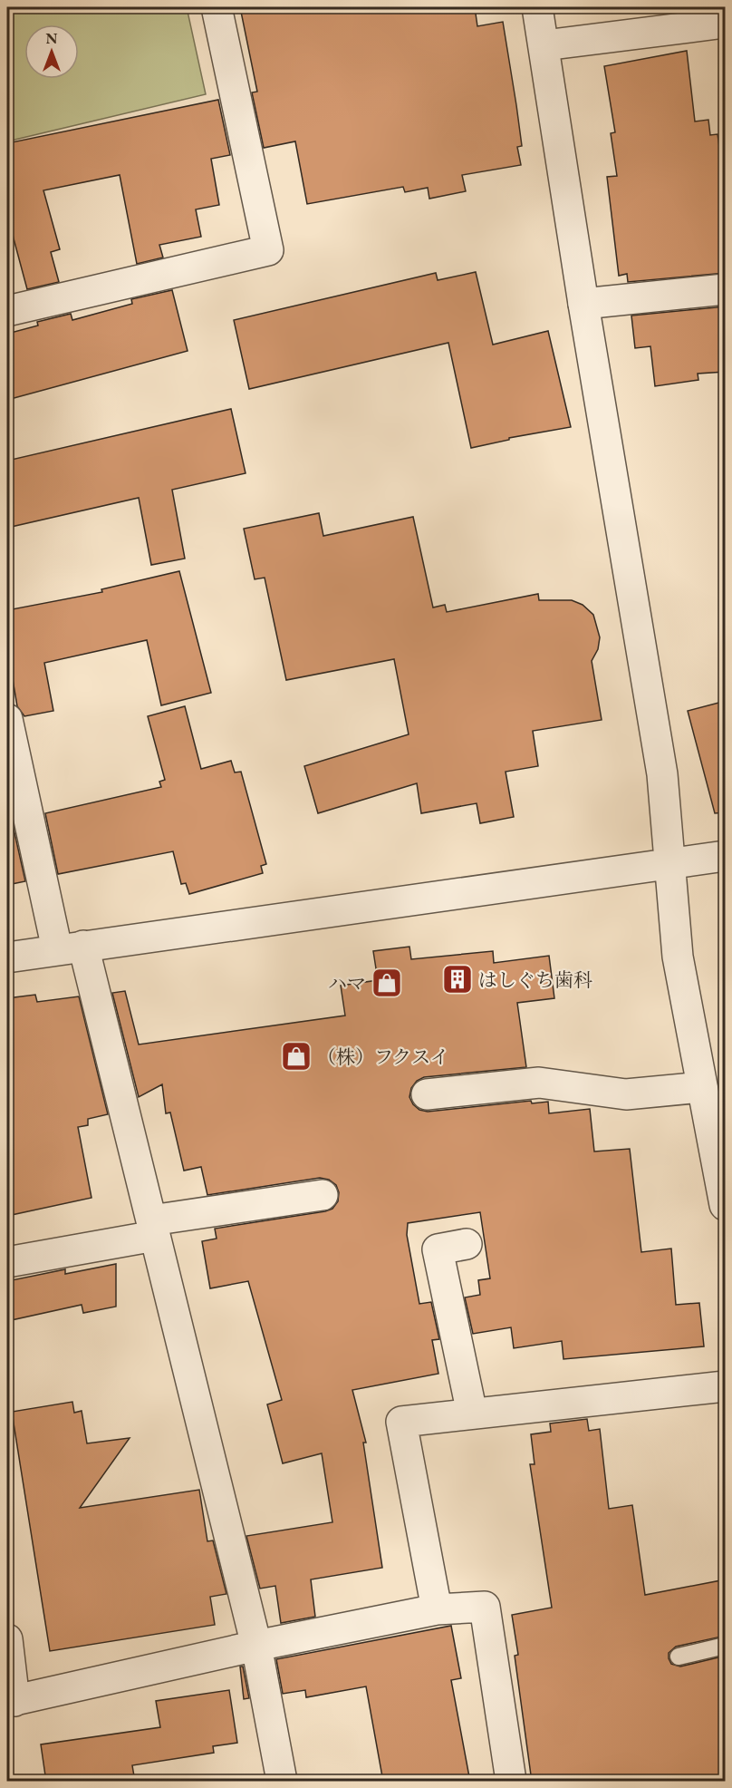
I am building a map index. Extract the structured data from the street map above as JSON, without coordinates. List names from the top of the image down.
{
  "places": {
    "building": ["はしぐち歯科"],
    "shop": ["ハマ", "（株）フクスイ"]
  },
  "north": "top"
}
